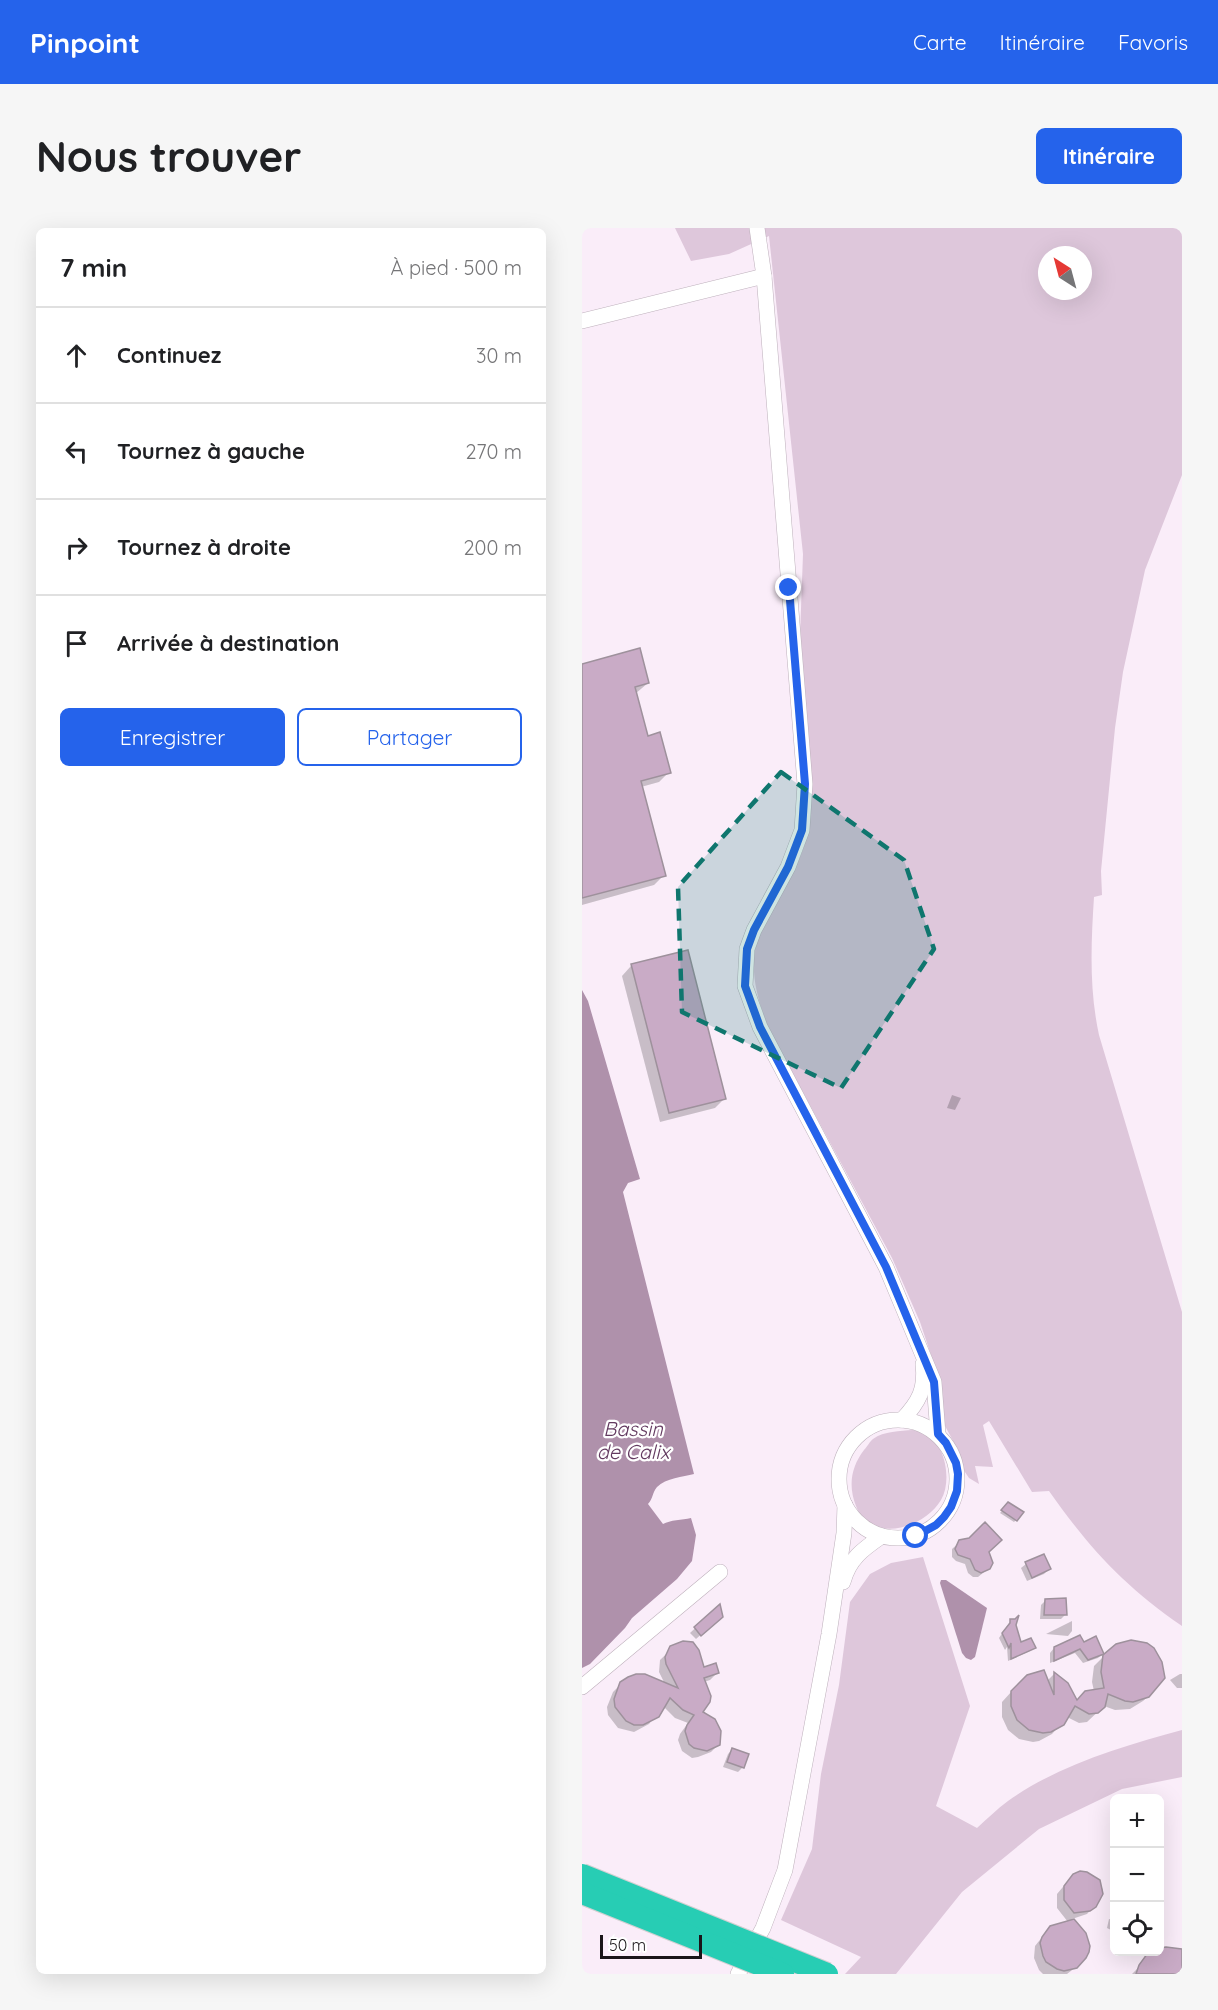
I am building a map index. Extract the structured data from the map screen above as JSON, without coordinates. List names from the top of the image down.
{
  "water": ["Bassin de Calix"],
  "scale_bar": "50 m",
  "north": "top left",
  "page": {
    "header": "Pinpoint",
    "nav": ["Carte", "Itinéraire", "Favoris"],
    "buttons": [
      "Itinéraire",
      ["Enregistrer", "Partager"]
    ],
    "title": "Nous trouver",
    "heading": ["7 min", "À pied · 500 m"],
    "list": [
      ["Continuez", "30 m"],
      ["Tournez à gauche", "270 m"],
      ["Tournez à droite", "200 m"],
      "Arrivée à destination"
    ],
    "map_buttons": ["+", "−"],
    "scale": "50 m"
  }
}
